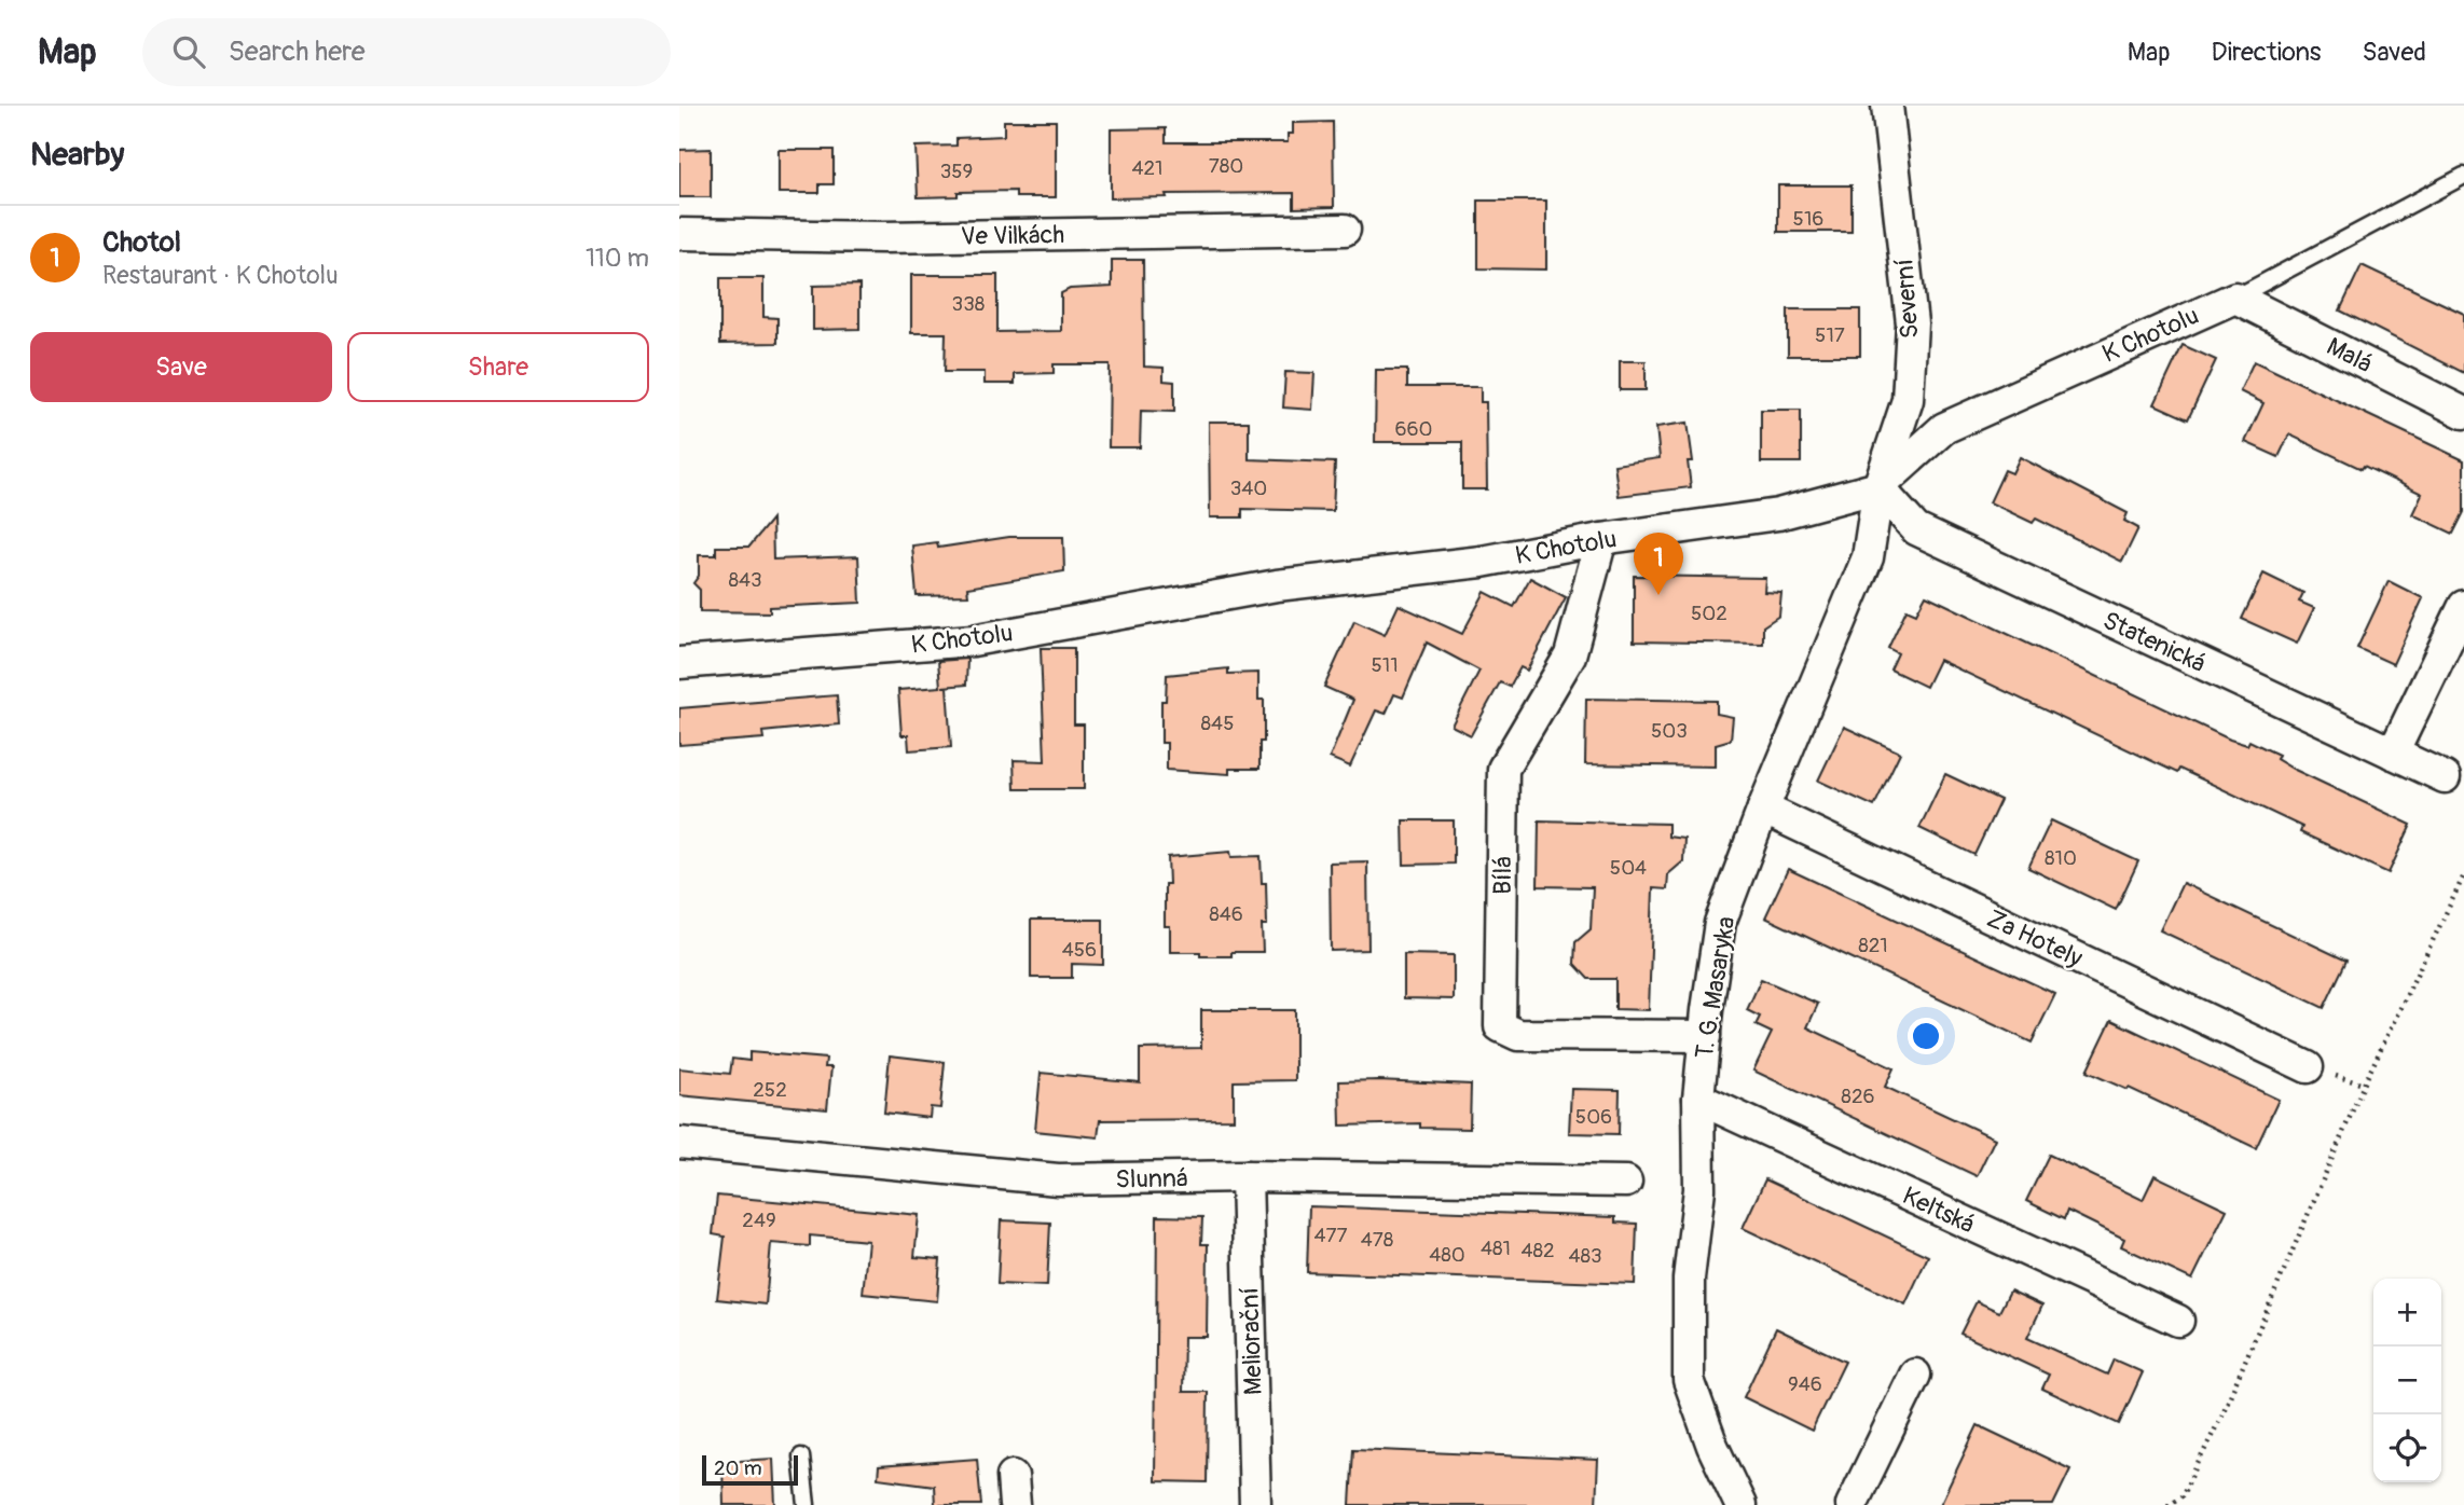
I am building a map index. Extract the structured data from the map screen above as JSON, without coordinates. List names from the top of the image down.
{
  "streets": {
    "street": [
      "Ve Vilkách",
      "Severní",
      "K Chotolu",
      "Malá",
      "Statenická",
      "Bílá",
      "Za Hotely",
      "T. G. Masaryka",
      "Slunná",
      "Keltská",
      "Meliorační"
    ]
  },
  "crossings": [
    ["Severní", "K Chotolu"],
    ["Severní", "Statenická"],
    ["Severní", "T. G. Masaryka"],
    ["K Chotolu", "Malá"],
    ["K Chotolu", "Statenická"],
    ["K Chotolu", "Bílá"],
    ["K Chotolu", "T. G. Masaryka"],
    ["Statenická", "T. G. Masaryka"],
    ["Bílá", "T. G. Masaryka"],
    ["Za Hotely", "T. G. Masaryka"],
    ["T. G. Masaryka", "Keltská"],
    ["Slunná", "Meliorační"]
  ],
  "house_numbers": [
    "780",
    "421",
    "359",
    "516",
    "338",
    "517",
    "660",
    "340",
    "843",
    "502",
    "511",
    "845",
    "503",
    "810",
    "504",
    "846",
    "821",
    "456",
    "252",
    "826",
    "506",
    "249",
    "477",
    "478",
    "481",
    "482",
    "480",
    "483",
    "946"
  ],
  "scale_bar": "20 m",
  "page": {
    "header": "Map",
    "search": "Search here",
    "nav": ["Map", "Directions", "Saved"],
    "heading": "Nearby",
    "list": [
      {
        "mark": "1",
        "name": "Chotol",
        "note": "Restaurant · K Chotolu",
        "value": "110 m"
      }
    ],
    "buttons": ["Save", "Share"],
    "pins": "1",
    "map_buttons": ["+", "−"],
    "scale": "20 m"
  }
}
